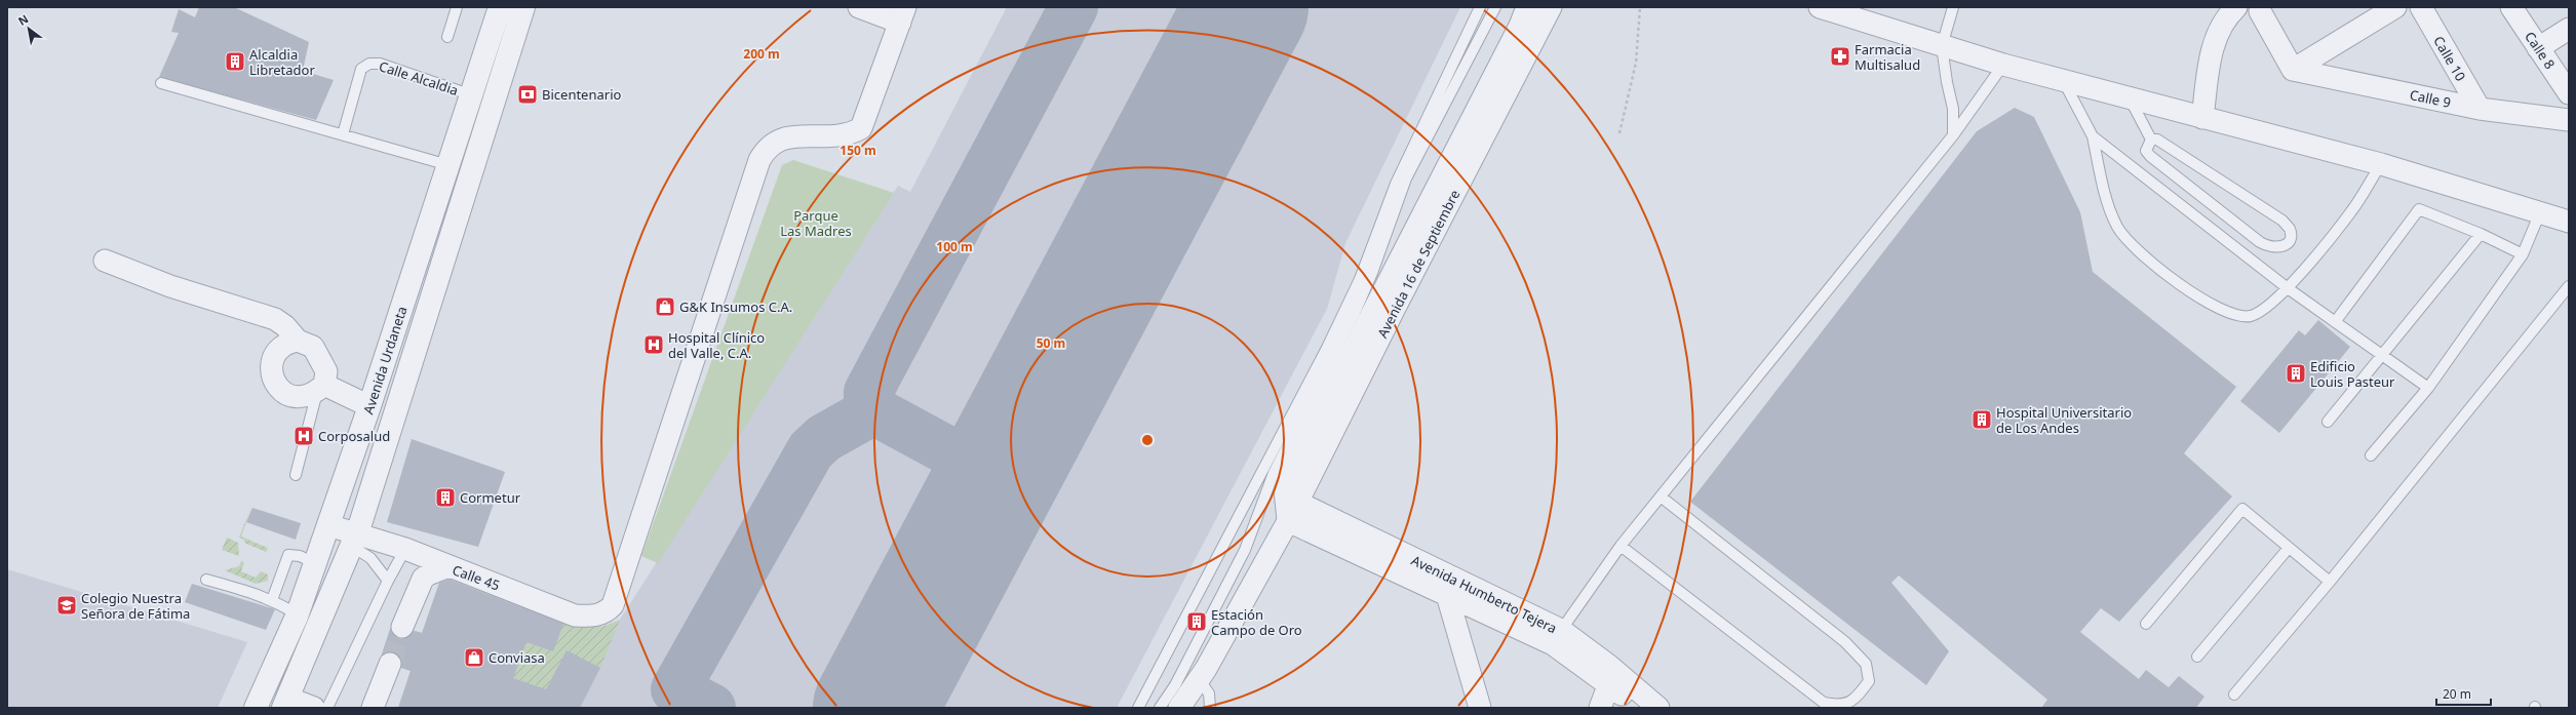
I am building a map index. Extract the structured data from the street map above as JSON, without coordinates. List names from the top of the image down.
{
  "streets": {
    "street": [
      "Calle 8",
      "Calle 10",
      "Calle 9",
      "Avenida 16 de Septiembre",
      "Avenida Urdaneta",
      "Calle 45",
      "Avenida Humberto Tejera"
    ],
    "lane": ["Calle Alcaldia"]
  },
  "crossings": [
    ["Calle 10", "Calle 9"],
    ["Calle Alcaldia", "Avenida Urdaneta"],
    ["Avenida 16 de Septiembre", "Avenida Humberto Tejera"],
    ["Avenida Urdaneta", "Calle 45"]
  ],
  "parks": ["Parque Las Madres"],
  "places": {
    "pharmacy": ["Farmacia Multisalud"],
    "building": [
      "Alcaldia Libretador",
      "Edificio Louis Pasteur",
      "Hospital Universitario de Los Andes",
      "Cormetur",
      "Estación Campo de Oro"
    ],
    "bank": ["Bicentenario"],
    "shop": ["G&K Insumos C.A.", "Conviasa"],
    "hospital": ["Hospital Clínico del Valle, C.A.", "Corposalud"],
    "school or university": ["Colegio Nuestra Señora de Fátima"]
  },
  "scale_bar": "20 m",
  "north": "top left",
  "rings": [
    "200 m",
    "150 m",
    "100 m",
    "50 m"
  ]
}
